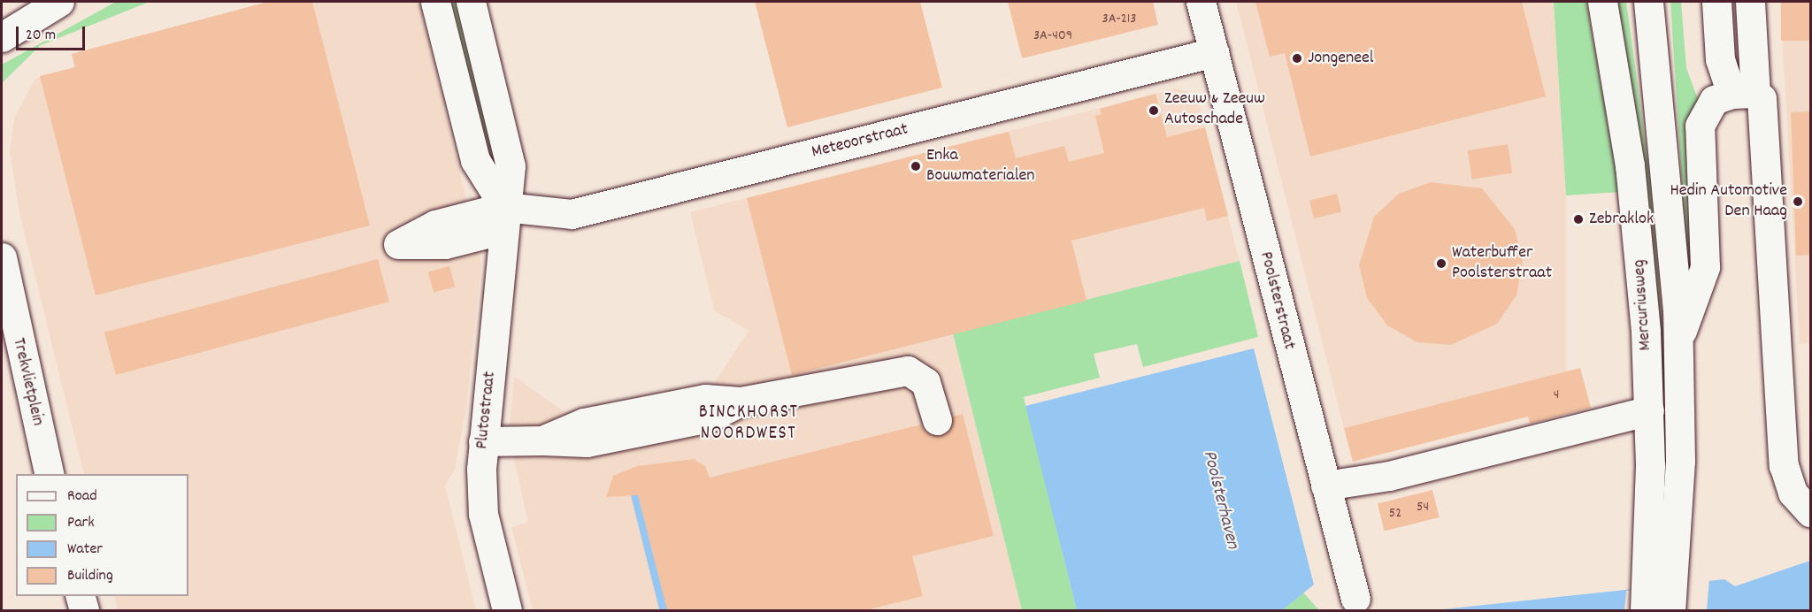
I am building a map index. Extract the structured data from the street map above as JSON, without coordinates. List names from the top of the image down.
{
  "streets": {
    "street": [
      "Meteoorstraat",
      "Poolsterstraat",
      "Mercuriusweg",
      "Trekvlietplein",
      "Plutostraat"
    ]
  },
  "crossings": [
    ["Meteoorstraat", "Poolsterstraat"],
    ["Meteoorstraat", "Plutostraat"]
  ],
  "districts": ["BINCKHORST NOORDWEST"],
  "water": ["Poolsterhaven"],
  "places": [
    "Jongeneel",
    "Zeeuw & Zeeuw Autoschade",
    "Enka Bouwmaterialen",
    "Hedin Automotive Den Haag",
    "Zebraklok",
    "Waterbuffer Poolsterstraat"
  ],
  "house_numbers": [
    "3A-213",
    "3A-409",
    "4",
    "54",
    "52"
  ],
  "legend": [
    "Road",
    "Park",
    "Water",
    "Building"
  ],
  "scale_bar": "20 m"
}
